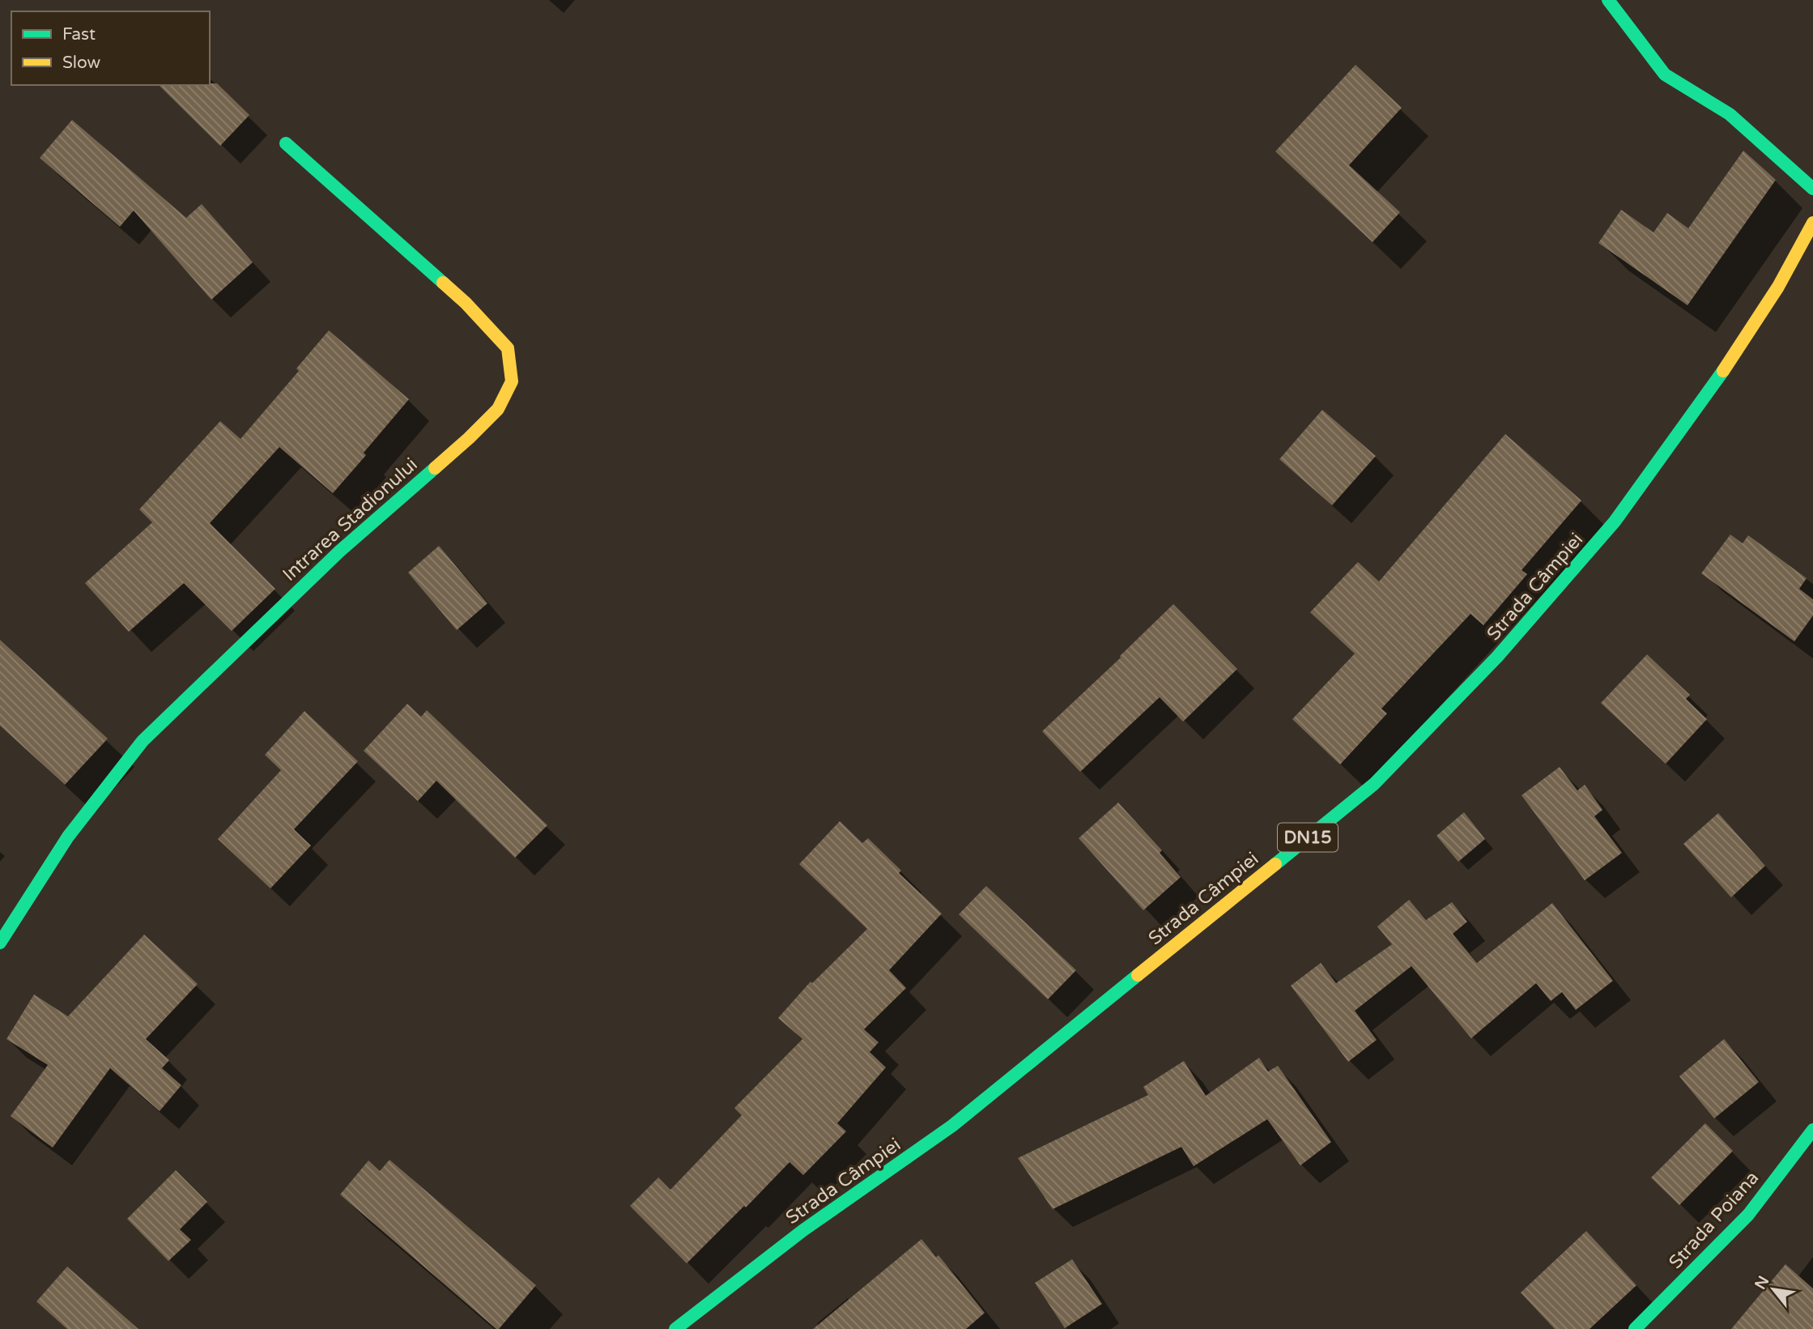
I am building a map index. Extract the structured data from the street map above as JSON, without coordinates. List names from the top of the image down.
{
  "streets": {
    "street": [
      "Intrarea Stadionului",
      "Strada Câmpiei",
      "DN15",
      "Strada Poiana"
    ]
  },
  "legend": ["Fast", "Slow"],
  "north": "top left"
}
